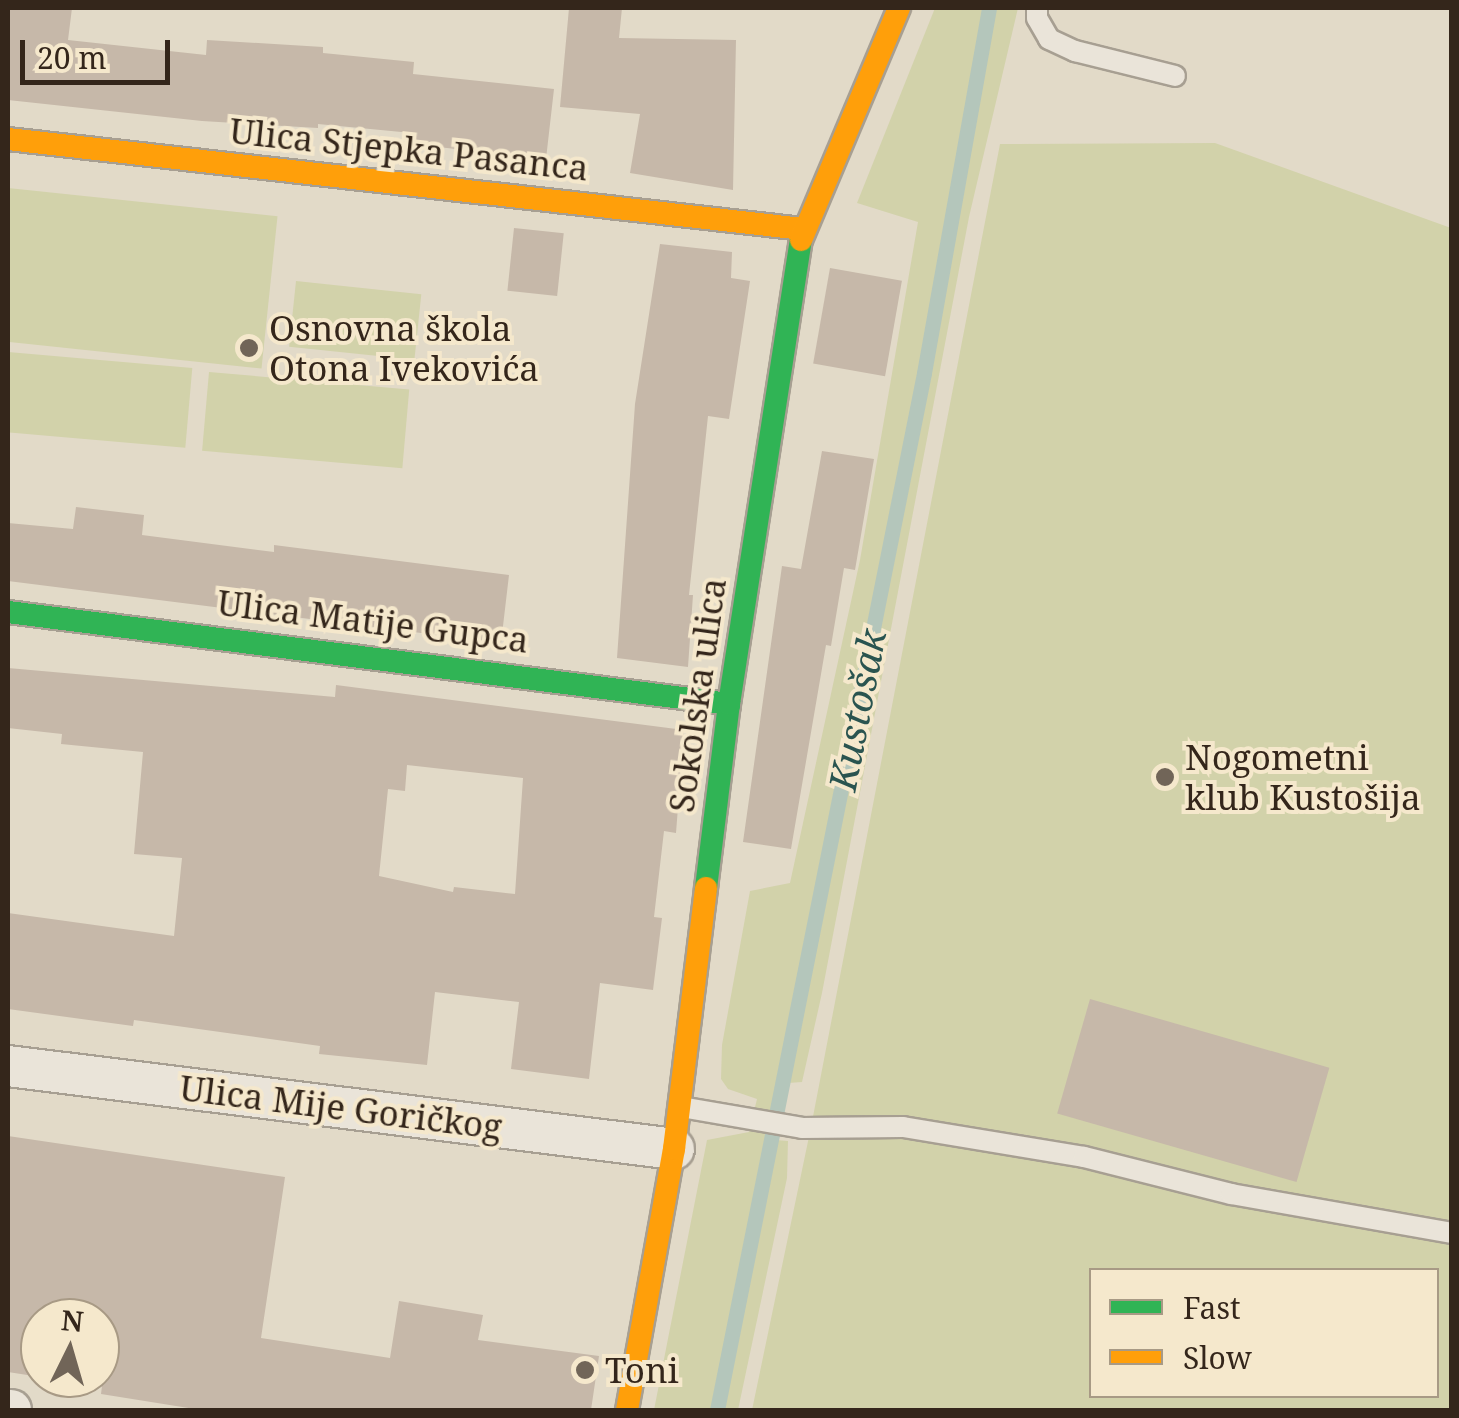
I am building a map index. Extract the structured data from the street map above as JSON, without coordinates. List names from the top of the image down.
{
  "streets": {
    "street": [
      "Ulica Stjepka Pasanca",
      "Ulica Matije Gupca",
      "Sokolska ulica",
      "Ulica Mije Goričkog"
    ]
  },
  "crossings": [
    ["Ulica Stjepka Pasanca", "Sokolska ulica"],
    ["Ulica Matije Gupca", "Sokolska ulica"],
    ["Sokolska ulica", "Ulica Mije Goričkog"]
  ],
  "water": ["Kustošak"],
  "places": ["Osnovna škola Otona Ivekovića", "Nogometni klub Kustošija", "Toni"],
  "legend": ["Fast", "Slow"],
  "scale_bar": "20 m",
  "north": "top"
}
